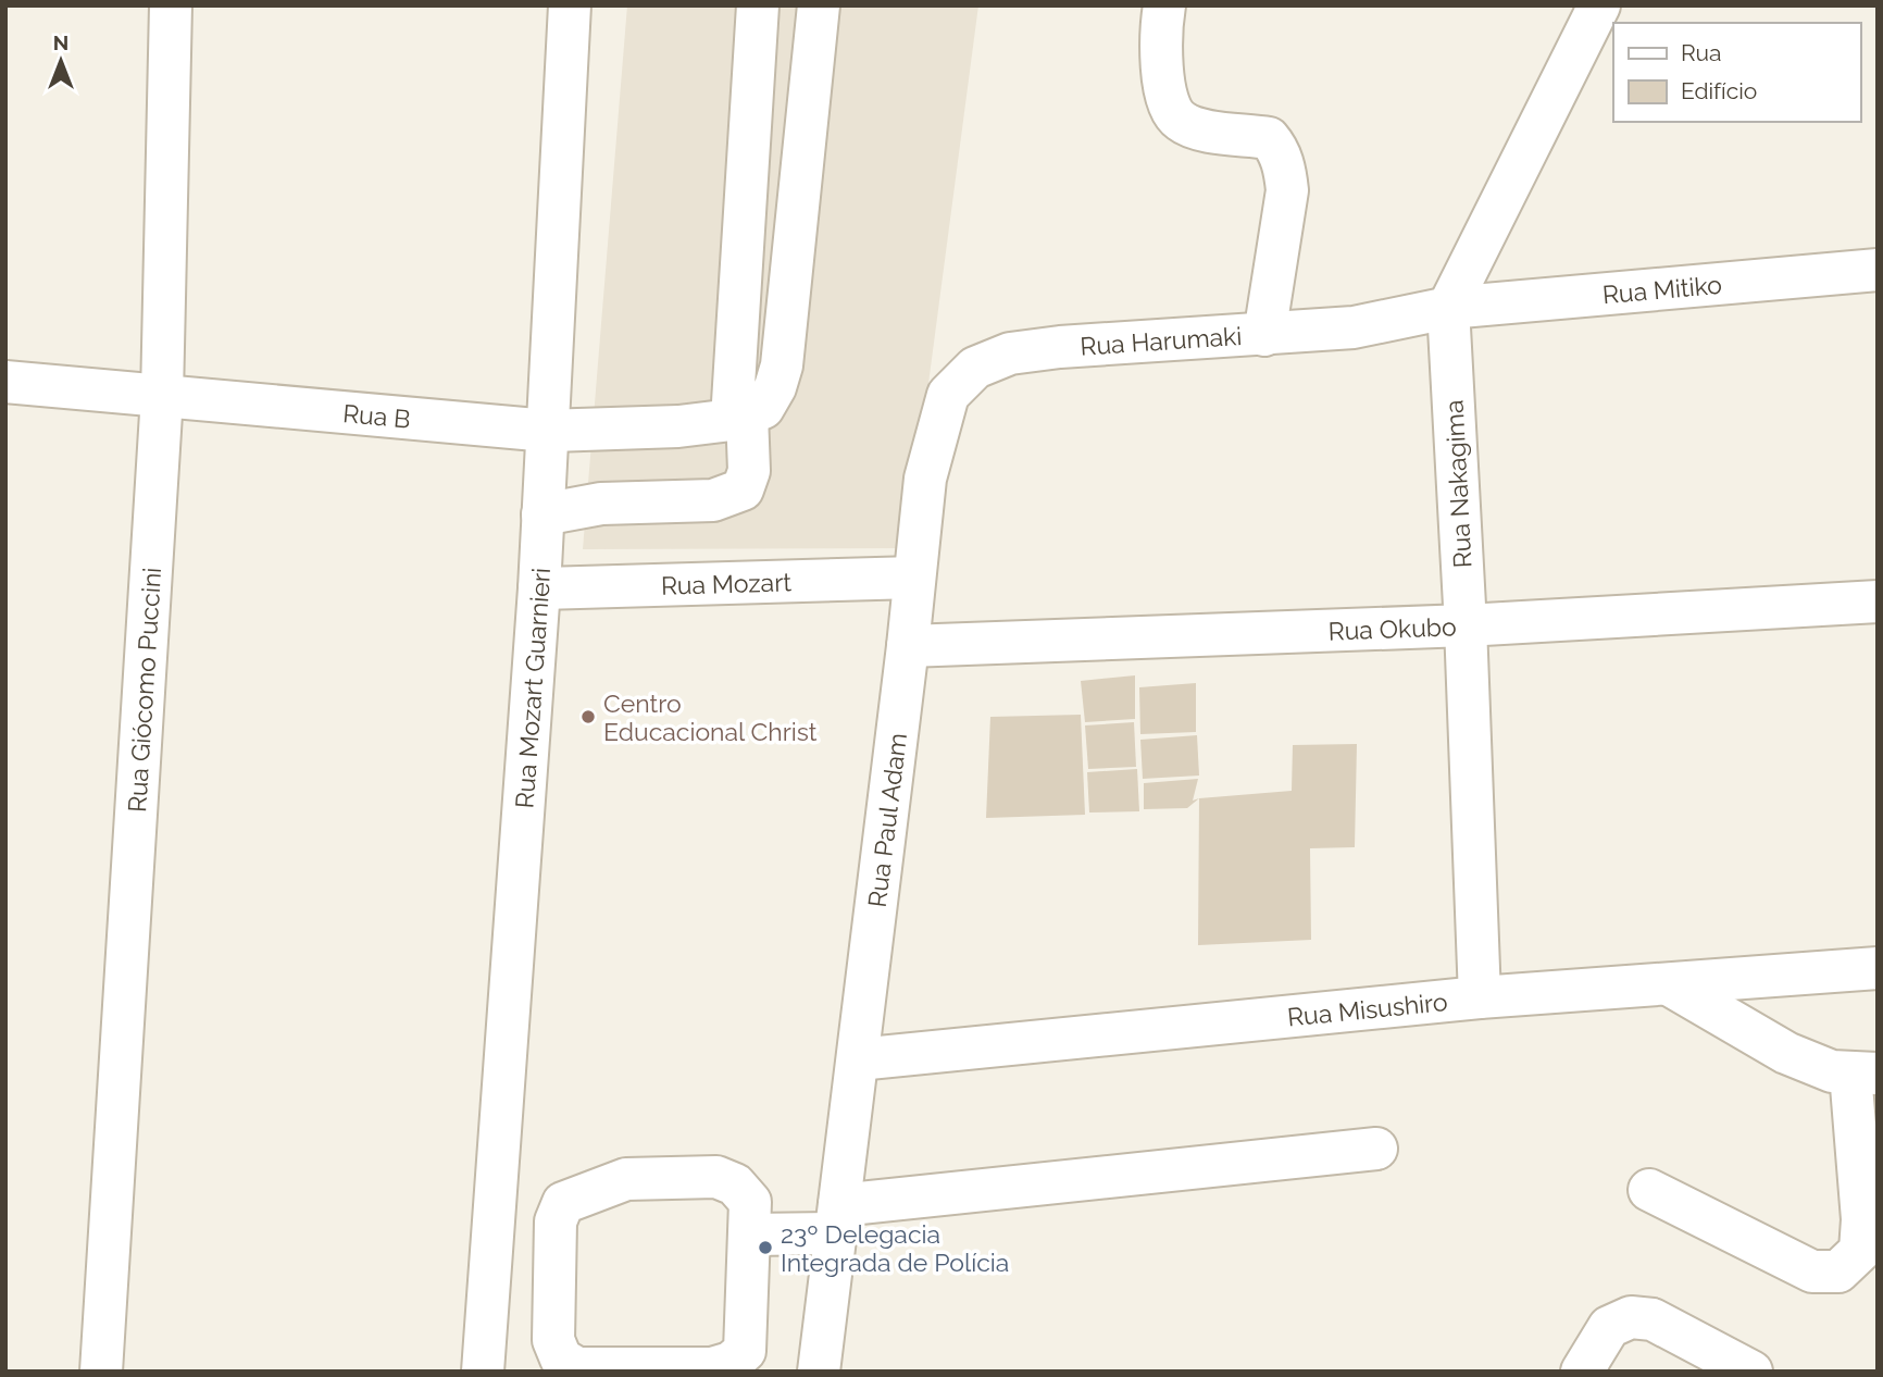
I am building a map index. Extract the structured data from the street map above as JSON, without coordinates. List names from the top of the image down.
{
  "streets": {
    "street": [
      "Rua Mitiko",
      "Rua Harumaki",
      "Rua B",
      "Rua Nakagima",
      "Rua Mozart",
      "Rua Okubo",
      "Rua Giócomo Puccini",
      "Rua Mozart Guarnieri",
      "Rua Paul Adam",
      "Rua Misushiro"
    ]
  },
  "crossings": [
    ["Rua Mitiko", "Rua Harumaki"],
    ["Rua Mitiko", "Rua Nakagima"],
    ["Rua Harumaki", "Rua Nakagima"],
    ["Rua Harumaki", "Rua Paul Adam"],
    ["Rua B", "Rua Giócomo Puccini"],
    ["Rua B", "Rua Mozart Guarnieri"],
    ["Rua Nakagima", "Rua Okubo"],
    ["Rua Nakagima", "Rua Misushiro"],
    ["Rua Mozart", "Rua Mozart Guarnieri"],
    ["Rua Mozart", "Rua Paul Adam"],
    ["Rua Okubo", "Rua Paul Adam"],
    ["Rua Paul Adam", "Rua Misushiro"]
  ],
  "places": ["Centro Educacional Christ", "23º Delegacia Integrada de Polícia"],
  "legend": ["Rua", "Edifício"],
  "north": "top"
}
